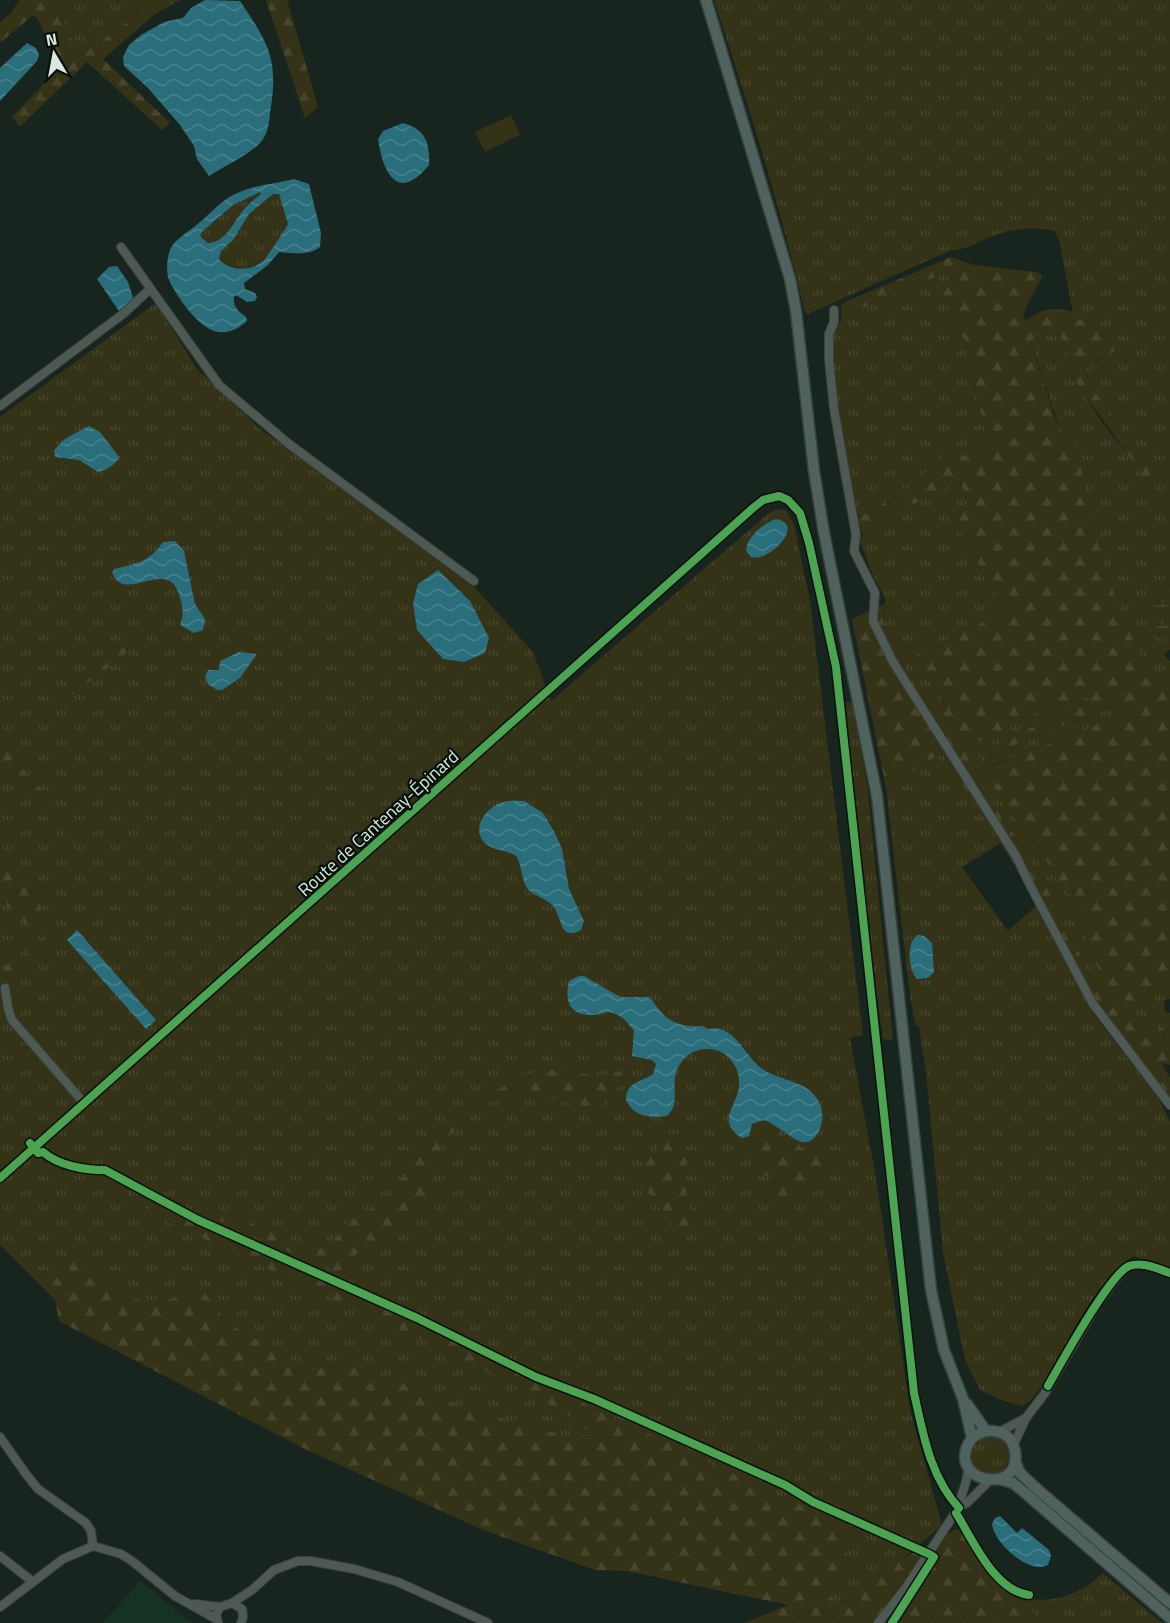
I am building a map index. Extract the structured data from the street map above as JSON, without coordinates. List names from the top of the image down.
{
  "streets": {
    "street": ["Route de Cantenay-Épinard"]
  },
  "north": "top"
}
